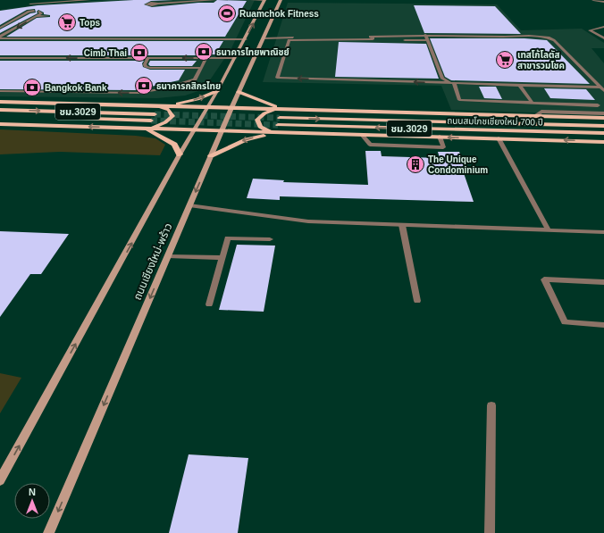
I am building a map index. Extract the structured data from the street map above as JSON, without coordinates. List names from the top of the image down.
{
  "streets": {
    "main road": ["ชม.3029", "ถนนสมโภชเชียงใหม่ 700 ปี", "ถนนเชียงใหม่-พร้าว"]
  },
  "places": {
    "sports": ["Ruamchok Fitness"],
    "supermarket": ["Tops", "เทสโก้โลตัส สาขารวมโชค"],
    "bank": [
      "ธนาคารไทยพาณิชย์",
      "Cimb Thai",
      "ธนาคารกสิกรไทย",
      "Bangkok Bank"
    ],
    "building": ["The Unique Condominium"]
  },
  "north": "top"
}
